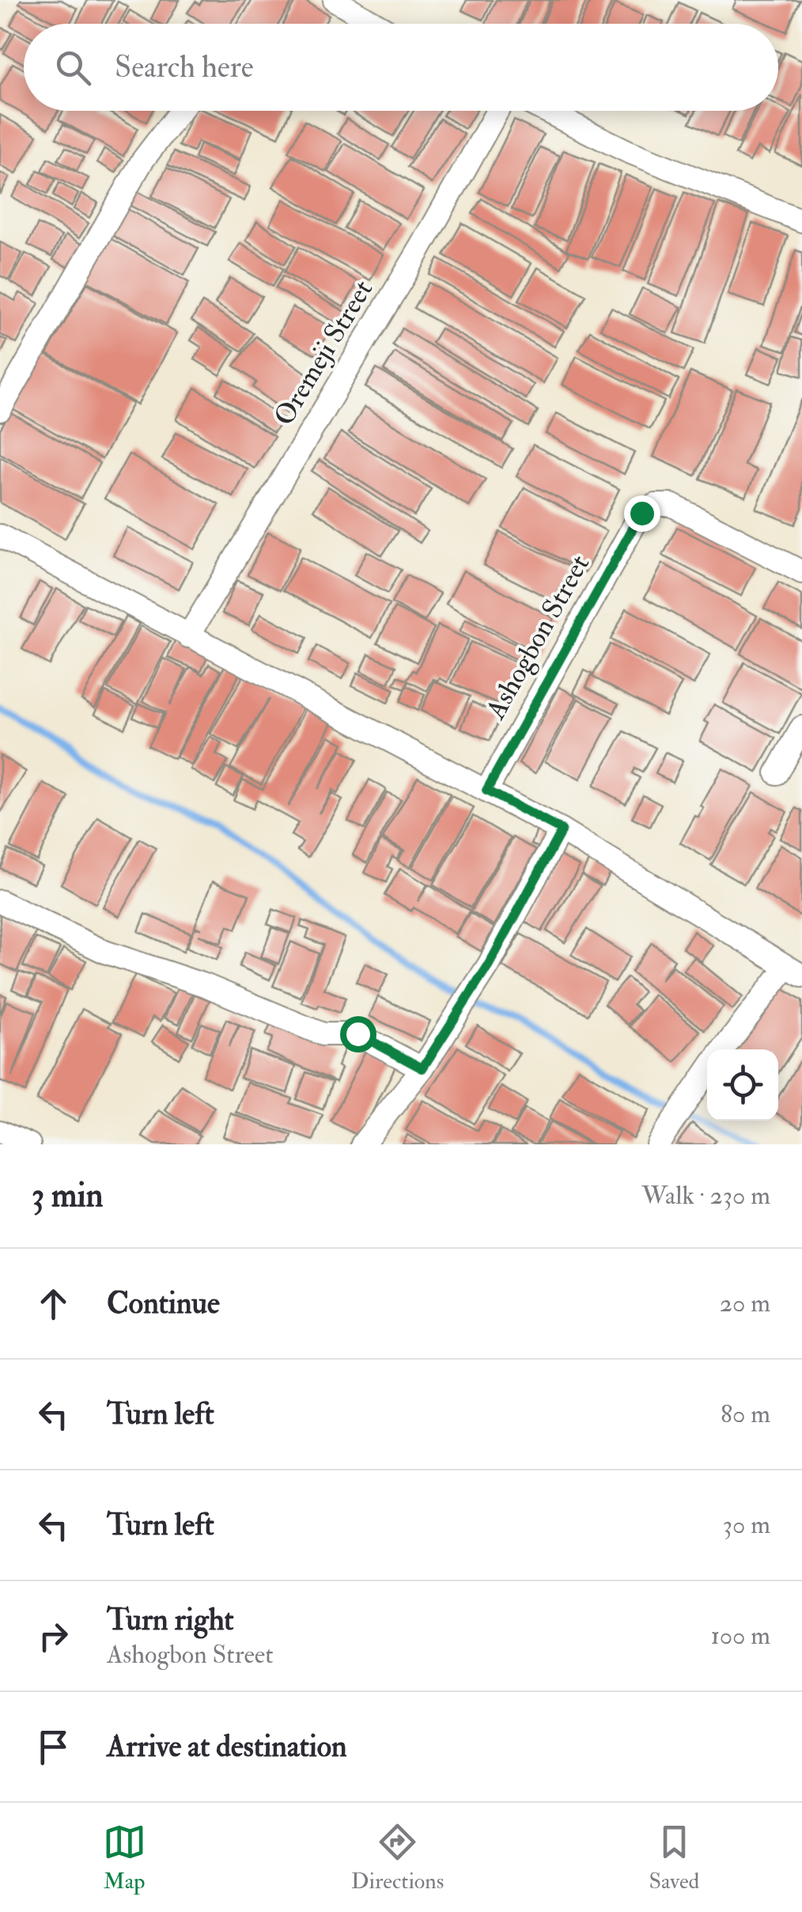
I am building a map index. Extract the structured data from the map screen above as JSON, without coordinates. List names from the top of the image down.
{
  "streets": {
    "street": ["Oremeji Street", "Ashogbon Street"]
  },
  "page": {
    "search": "Search here",
    "heading": ["3 min", "Walk · 230 m"],
    "list": [
      ["Continue", "20 m"],
      ["Turn left", "80 m"],
      ["Turn left", "30 m"],
      ["Turn right", "Ashogbon Street", "100 m"],
      "Arrive at destination"
    ],
    "nav": ["Map", "Directions", "Saved"]
  }
}
